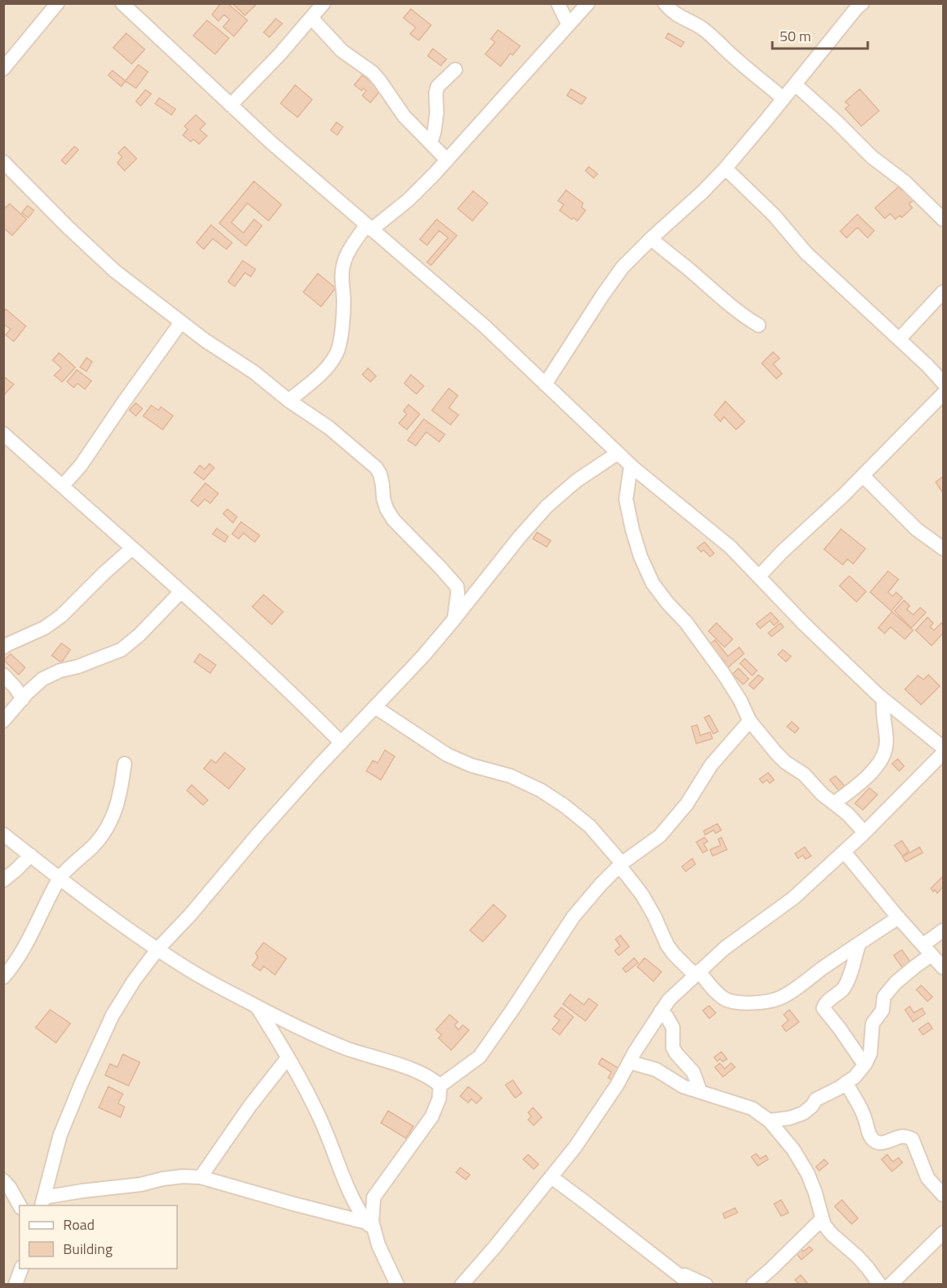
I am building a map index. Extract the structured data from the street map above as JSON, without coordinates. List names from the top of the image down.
{
  "legend": ["Road", "Building"],
  "scale_bar": "50 m"
}
